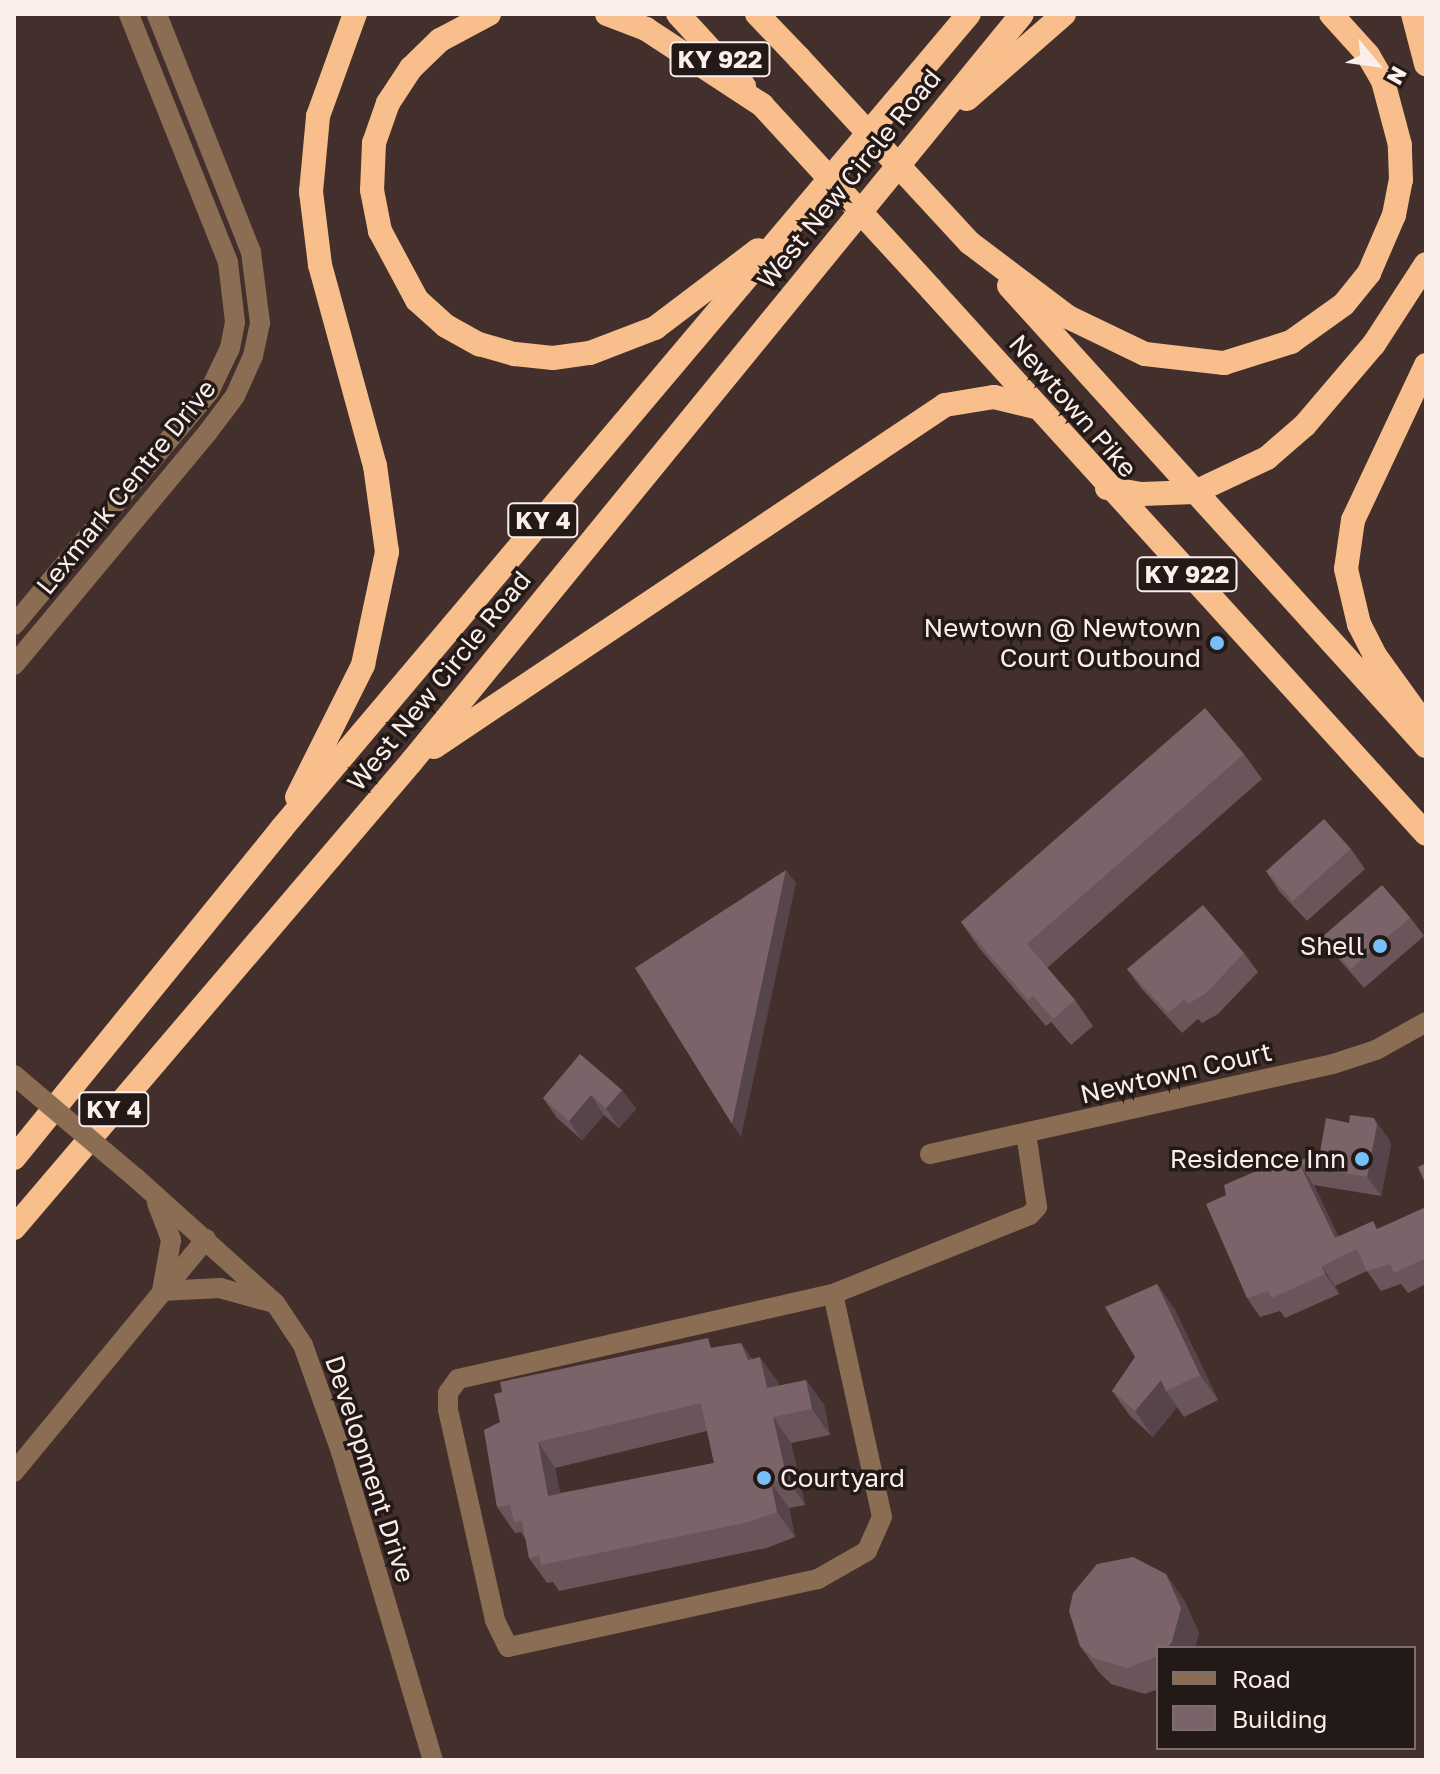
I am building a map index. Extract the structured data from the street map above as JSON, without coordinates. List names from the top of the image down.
{
  "streets": {
    "highway": [
      "KY 922",
      "West New Circle Road",
      "Newtown Pike",
      "KY 4"
    ],
    "street": ["Lexmark Centre Drive", "Newtown Court", "Development Drive"]
  },
  "places": [
    "Newtown @ Newtown Court Outbound",
    "Shell",
    "Residence Inn",
    "Courtyard"
  ],
  "legend": ["Road", "Building"],
  "north": "bottom right"
}
